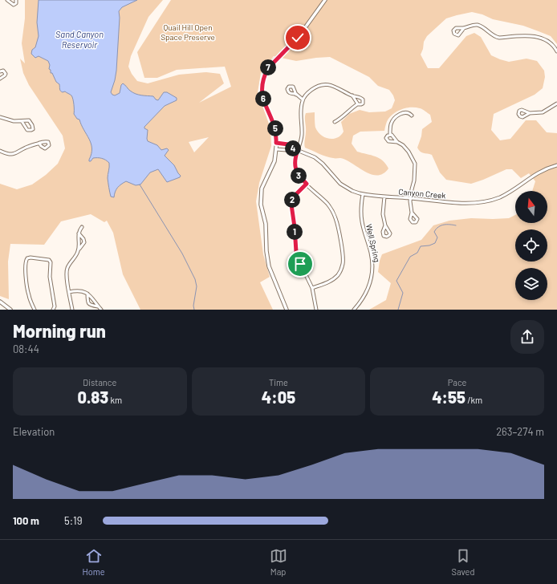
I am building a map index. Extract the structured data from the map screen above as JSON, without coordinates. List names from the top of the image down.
{
  "streets": {
    "street": ["Canyon Creek", "Well Spring"]
  },
  "crossings": [
    ["Canyon Creek", "Well Spring"]
  ],
  "water": ["Sand Canyon Reservoir"],
  "parks": ["Quail Hill Open Space Preserve"],
  "north": "top",
  "page": {
    "pins": [
      "7",
      "6",
      "5",
      "4",
      "3",
      "2",
      "1"
    ],
    "heading": ["Morning run", "08:44"],
    "stats": [
      ["Distance", "0.83 km"],
      ["Time", "4:05"],
      ["Pace", "4:55 /km"]
    ],
    "chart": ["Elevation", "263–274 m"],
    "list": [
      {
        "name": "100 m",
        "note": "5:19"
      }
    ],
    "tabs": ["Home", "Map", "Saved"]
  }
}
